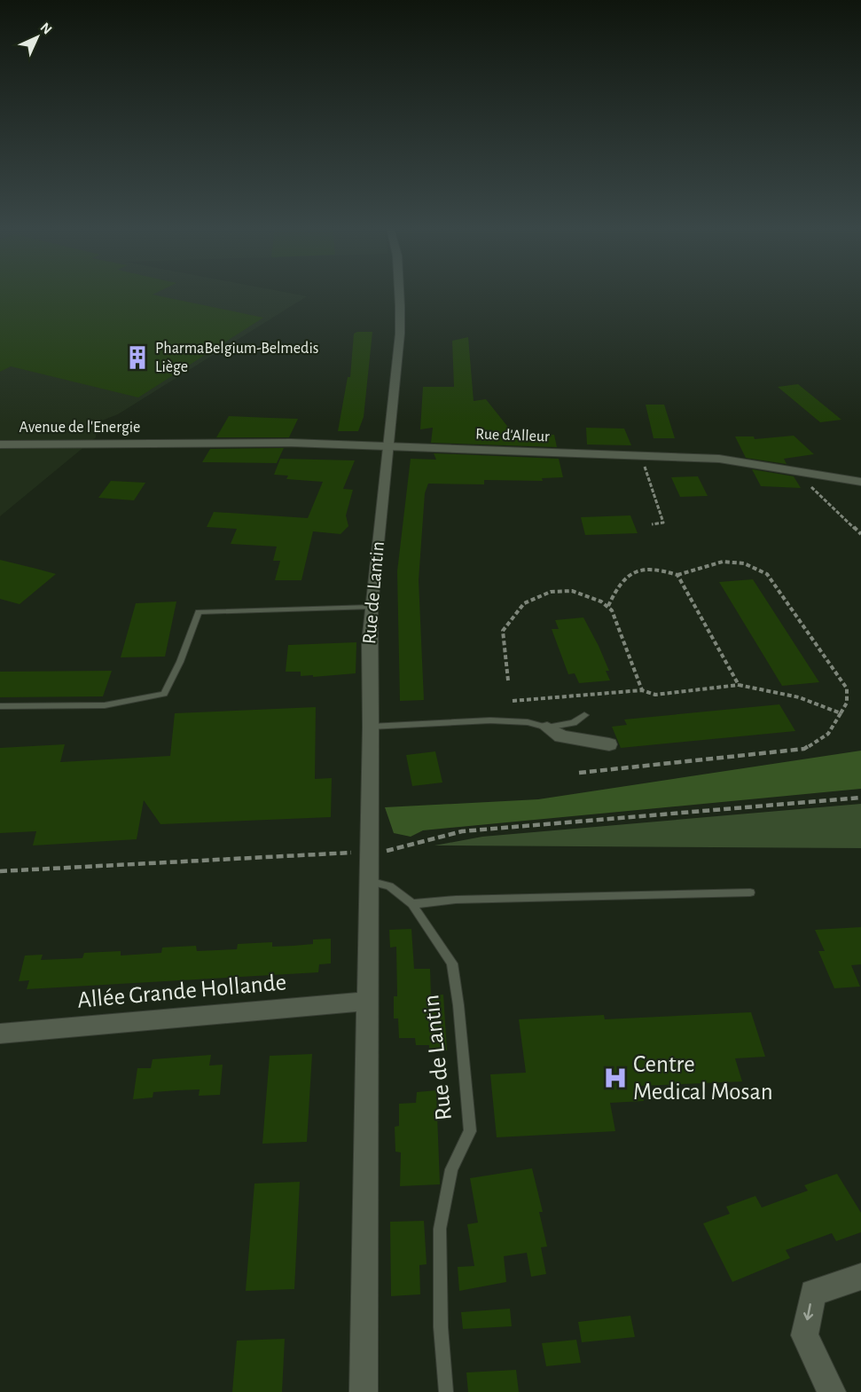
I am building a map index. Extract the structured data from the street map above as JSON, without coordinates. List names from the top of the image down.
{
  "streets": {
    "street": [
      "Avenue de l'Energie",
      "Rue d'Alleur",
      "Rue de Lantin",
      "Allée Grande Hollande"
    ]
  },
  "crossings": [
    ["Avenue de l'Energie", "Rue d'Alleur"],
    ["Rue d'Alleur", "Rue de Lantin"],
    ["Rue de Lantin", "Allée Grande Hollande"]
  ],
  "places": {
    "building": ["PharmaBelgium-Belmedis Liège"],
    "hospital": ["Centre Medical Mosan"]
  },
  "north": "top right"
}
